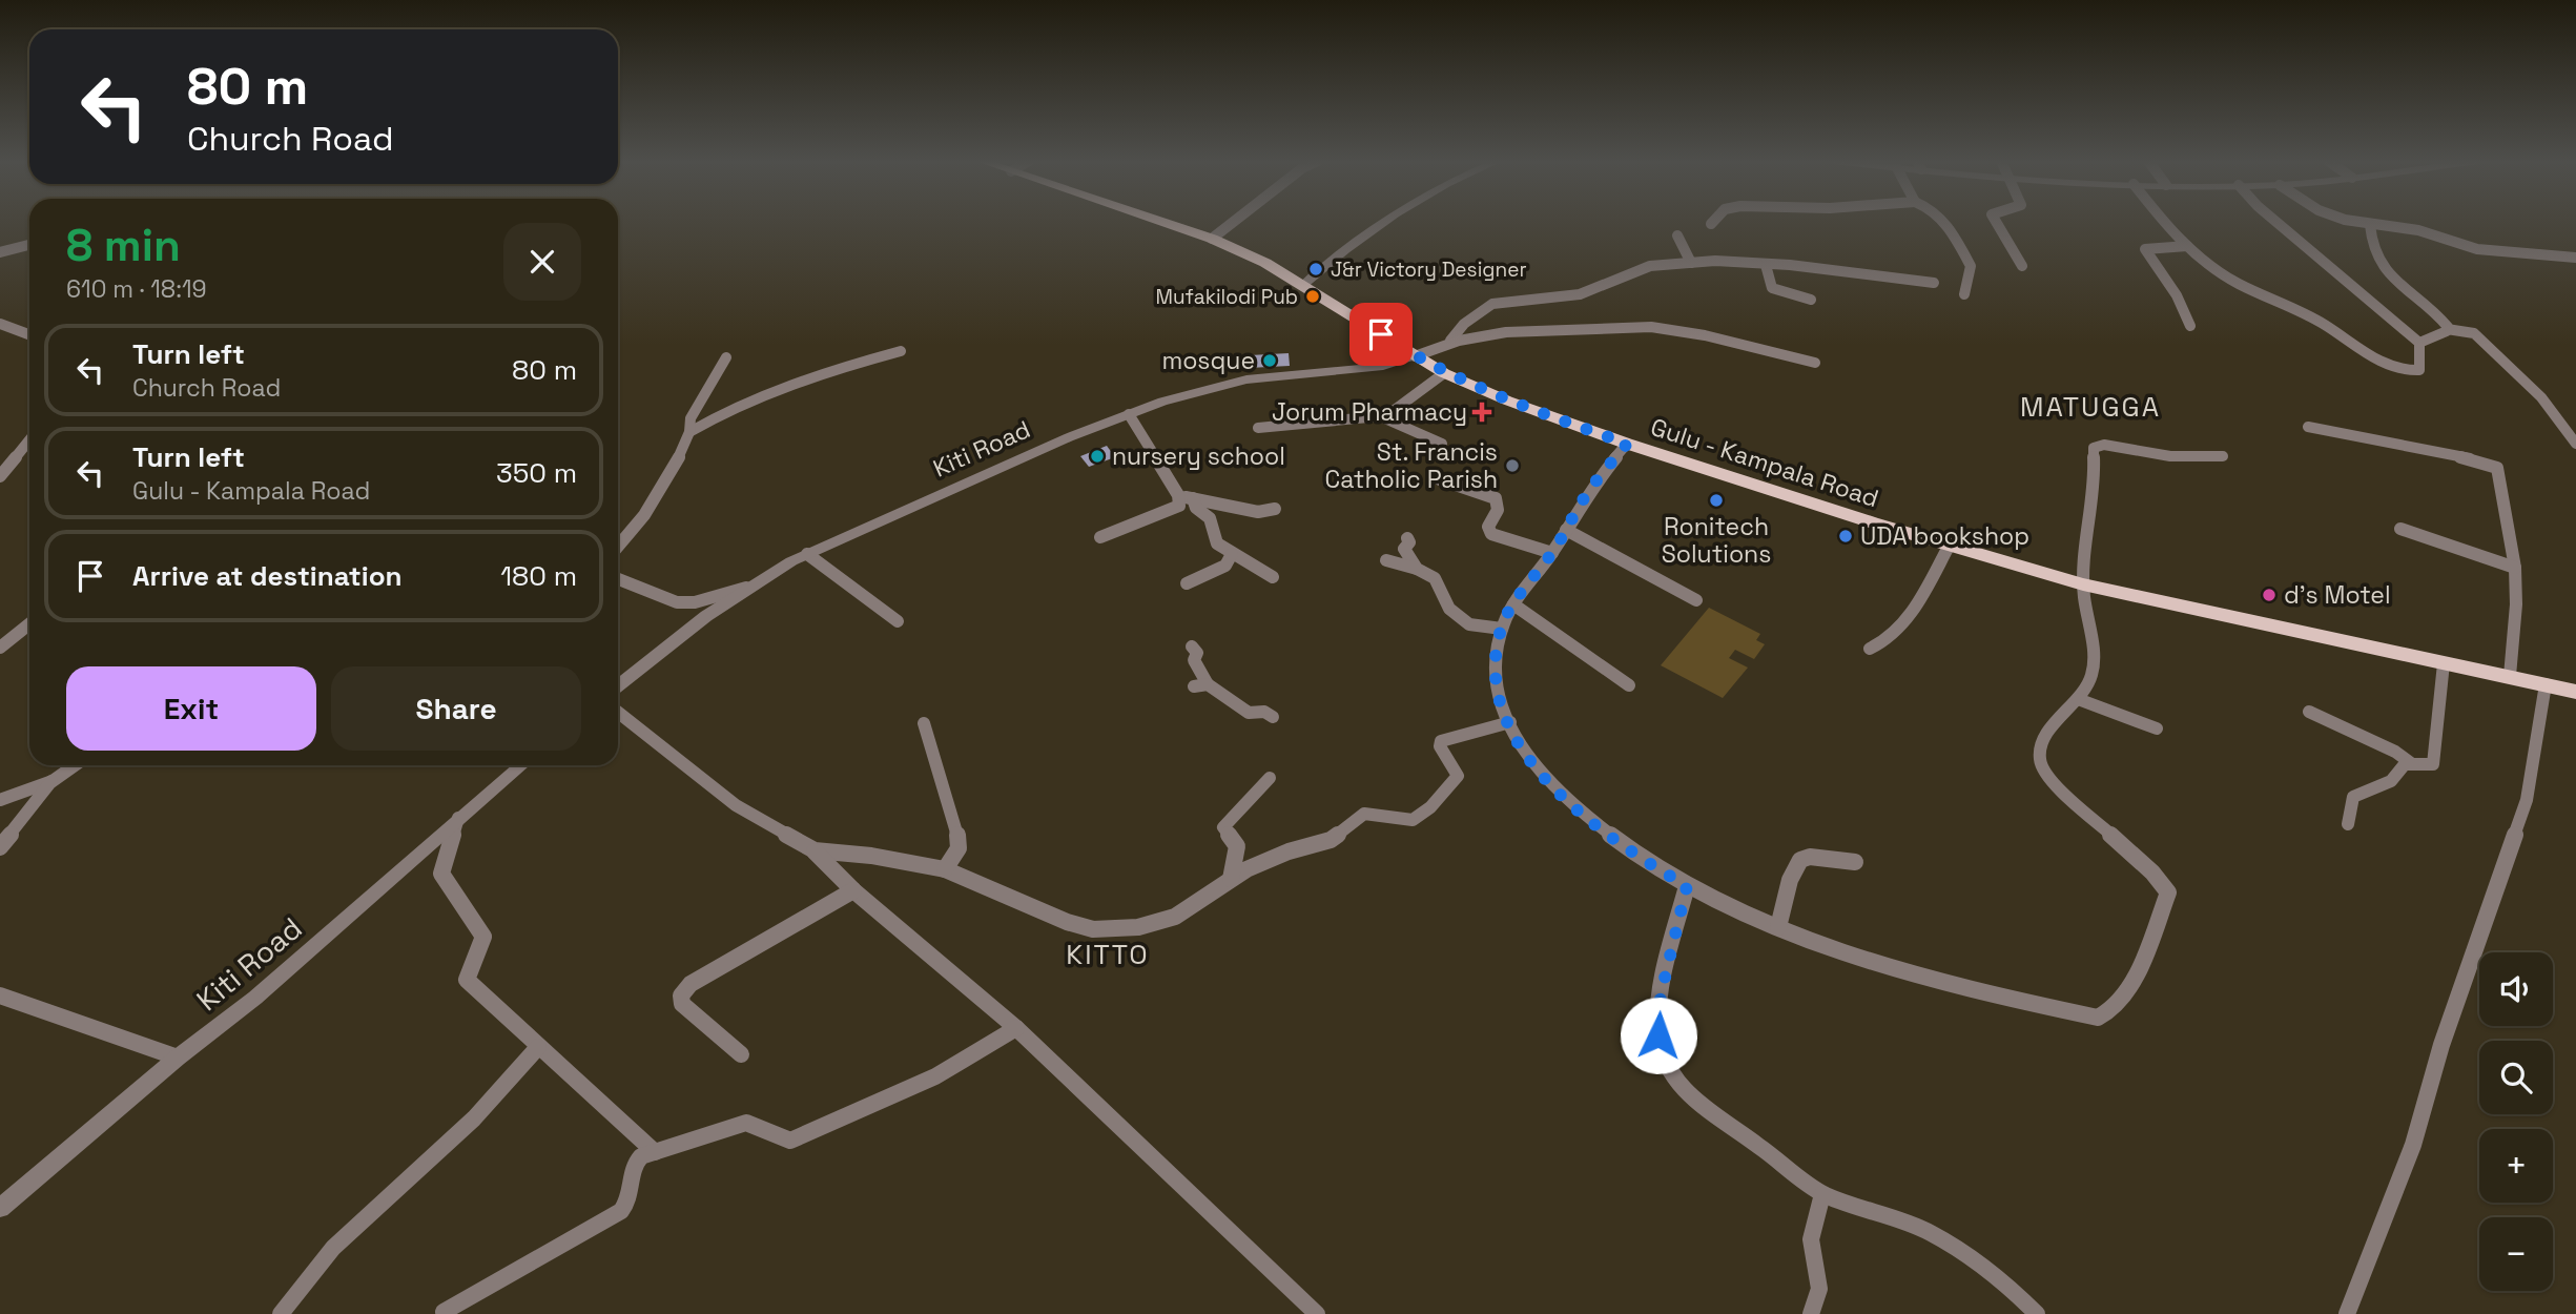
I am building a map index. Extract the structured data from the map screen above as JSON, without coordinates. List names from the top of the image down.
{
  "streets": {
    "main road": ["Gulu - Kampala Road"],
    "street": ["Kiti Road"]
  },
  "crossings": [
    ["Kiti Road", "Gulu - Kampala Road"]
  ],
  "districts": ["MATUGGA", "KITTO"],
  "places": {
    "other": [
      "J&r Victory Designer",
      "Mufakilodi Pub",
      "mosque",
      "nursery school",
      "St. Francis Catholic Parish",
      "Ronitech Solutions",
      "UDA bookshop",
      "d's Motel"
    ],
    "health": ["Jorum Pharmacy"]
  },
  "page": {
    "turn": ["80 m", "Church Road"],
    "heading": ["8 min", "610 m · 18:19"],
    "list": [
      {
        "name": "Turn left",
        "note": "Church Road",
        "value": "80 m"
      },
      {
        "name": "Turn left",
        "note": "Gulu - Kampala Road",
        "value": "350 m"
      },
      {
        "name": "Arrive at destination",
        "value": "180 m"
      }
    ],
    "buttons": ["Exit", "Share"],
    "map_buttons": ["+", "−"]
  }
}
